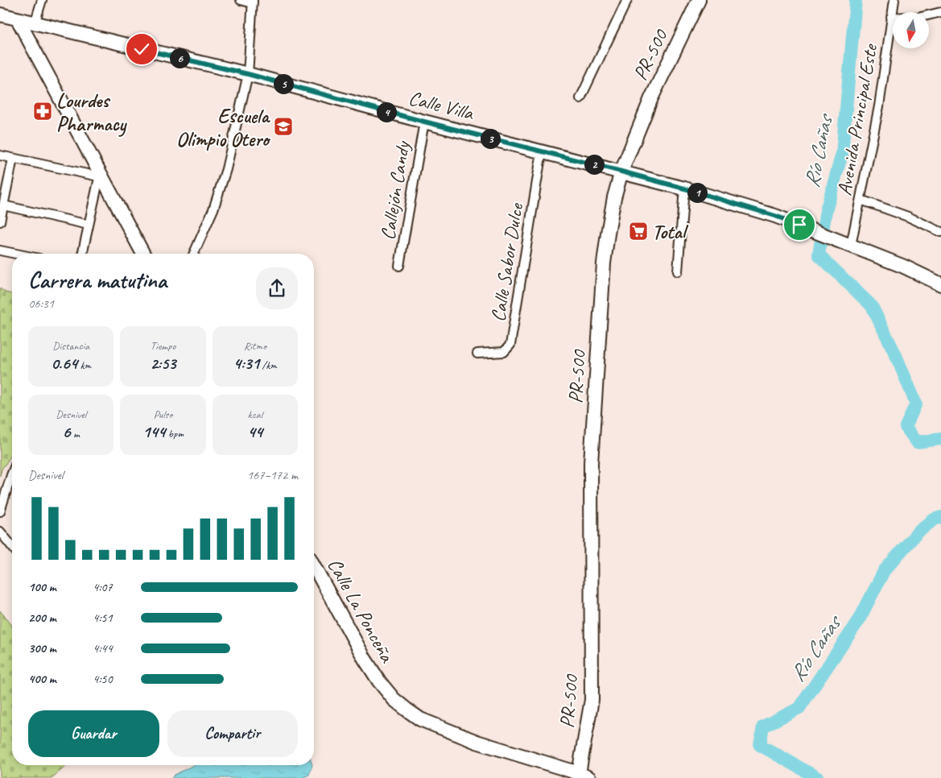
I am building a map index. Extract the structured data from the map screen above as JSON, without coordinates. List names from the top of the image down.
{
  "streets": {
    "main road": ["PR-500", "Calle Villa", "Calle La Ponceña"],
    "street": ["Avenida Principal Este", "Callejón Candy", "Calle Sabor Dulce"]
  },
  "crossings": [
    ["PR-500", "Calle Villa"],
    ["PR-500", "Calle La Ponceña"],
    ["Calle Villa", "Avenida Principal Este"],
    ["Calle Villa", "Callejón Candy"],
    ["Calle Villa", "Calle Sabor Dulce"]
  ],
  "water": ["Río Cañas"],
  "places": {
    "pharmacy": ["Lourdes Pharmacy"],
    "school or university": ["Escuela Olimpio Otero"],
    "supermarket": ["Total"]
  },
  "north": "bottom",
  "page": {
    "pins": [
      "6",
      "5",
      "4",
      "3",
      "2",
      "1"
    ],
    "heading": ["Carrera matutina", "06:31"],
    "stats": [
      ["Distancia", "0.64 km"],
      ["Tiempo", "2:53"],
      ["Ritmo", "4:31 /km"],
      ["Desnivel", "6 m"],
      ["Pulso", "144 bpm"],
      ["kcal", "44"]
    ],
    "chart": ["Desnivel", "167–172 m"],
    "list": [
      {
        "name": "100 m",
        "note": "4:07"
      },
      {
        "name": "200 m",
        "note": "4:51"
      },
      {
        "name": "300 m",
        "note": "4:44"
      },
      {
        "name": "400 m",
        "note": "4:50"
      }
    ],
    "buttons": ["Guardar", "Compartir"]
  }
}
